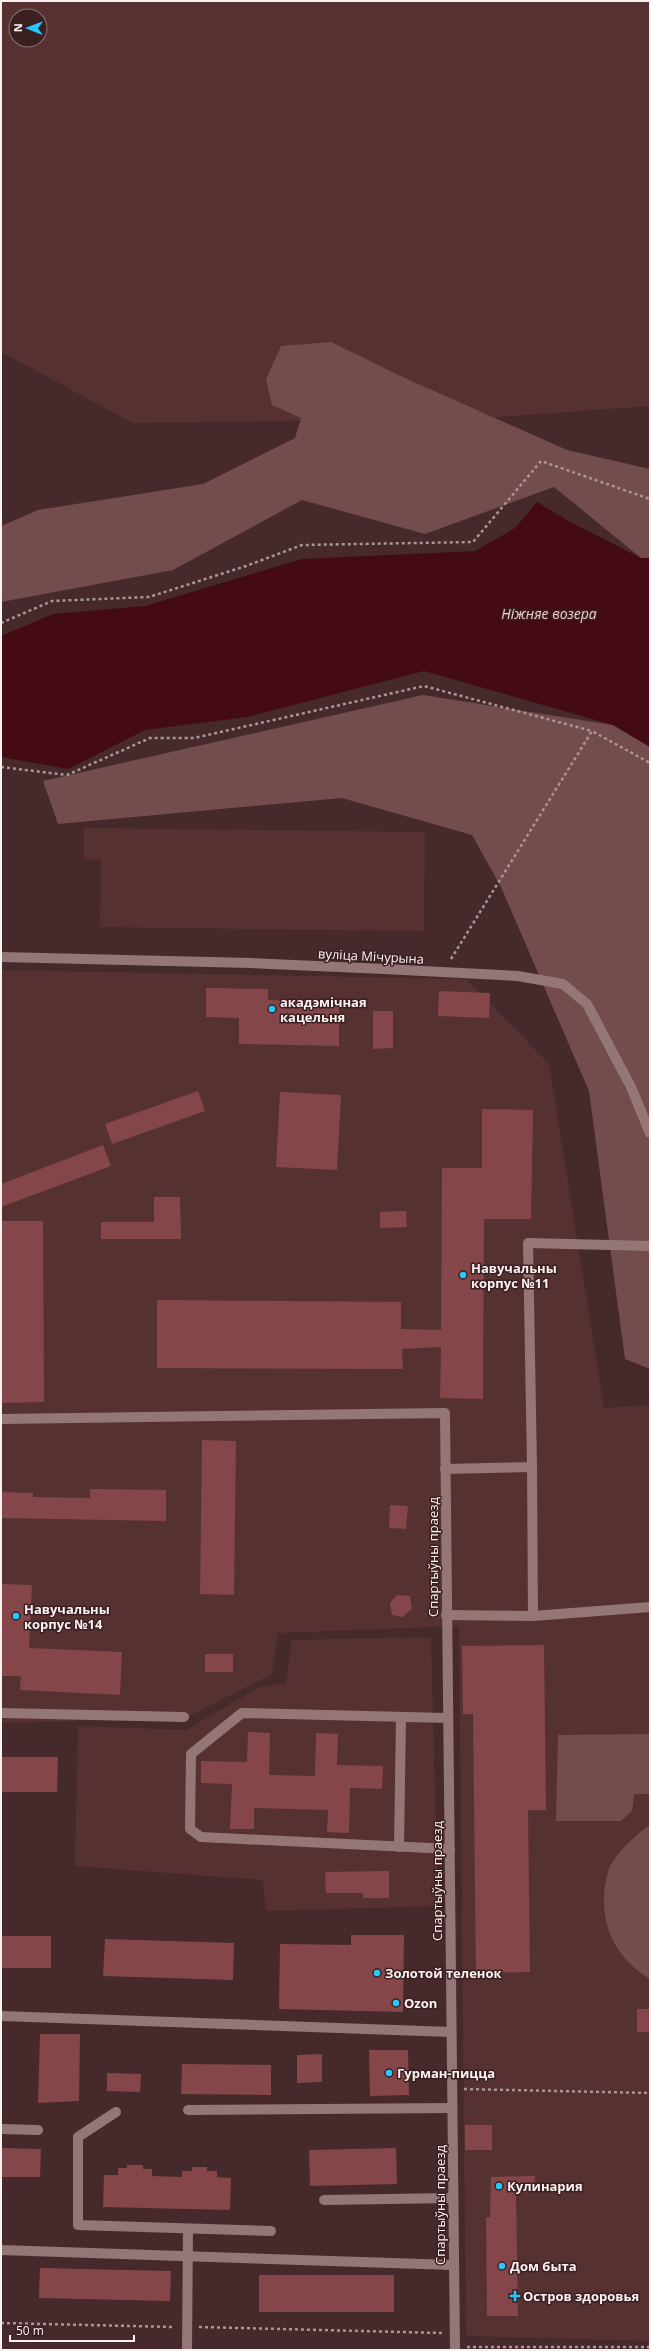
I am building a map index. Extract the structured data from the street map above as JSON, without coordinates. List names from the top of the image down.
{
  "streets": {
    "street": ["вуліца Мічурына", "Спартыўны праезд"]
  },
  "water": ["Ніжняе возера"],
  "places": {
    "other": [
      "акадэмічная кацельня",
      "Навучальны корпус №11",
      "Навучальны корпус №14",
      "Золотой теленок",
      "Ozon",
      "Гурман-пицца",
      "Кулинария",
      "Дом быта"
    ],
    "health": ["Остров здоровья"]
  },
  "scale_bar": "50 m",
  "north": "left"
}
